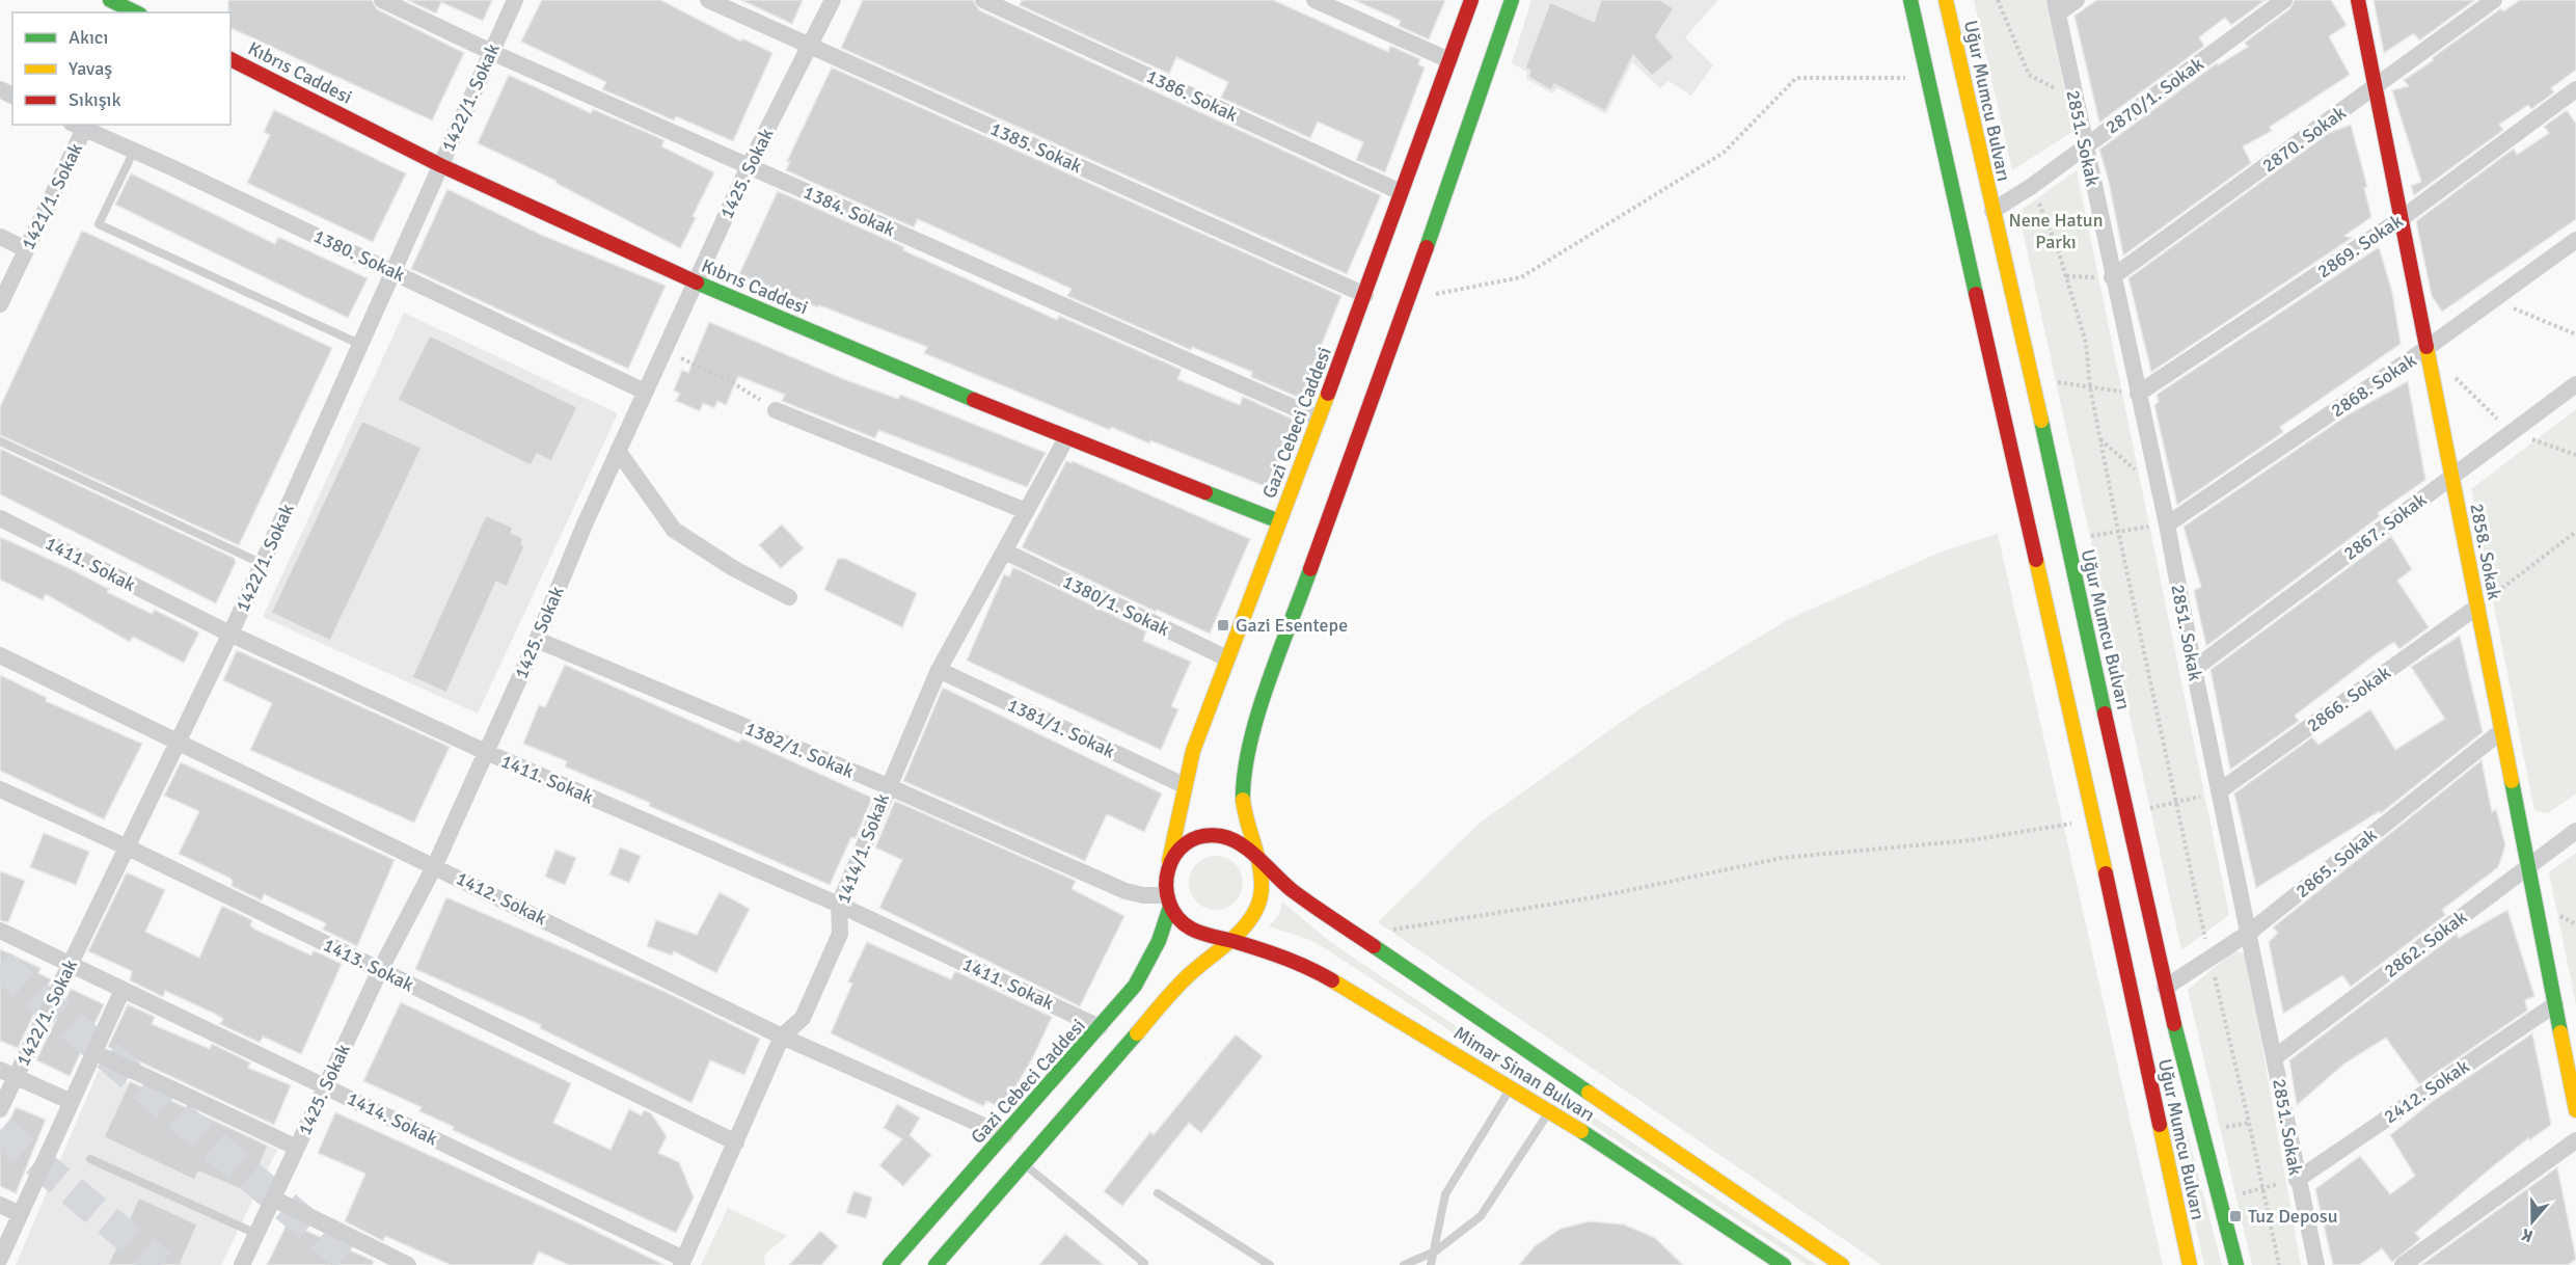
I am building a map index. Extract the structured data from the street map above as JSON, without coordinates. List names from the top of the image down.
{
  "streets": {
    "main road": [
      "Kıbrıs Caddesi",
      "Uğur Mumcu Bulvarı",
      "Gazi Cebeci Caddesi",
      "2858. Sokak",
      "Mimar Sinan Bulvarı"
    ],
    "street": [
      "1386. Sokak",
      "2870/1. Sokak",
      "1422/1. Sokak",
      "2851. Sokak",
      "2870. Sokak",
      "1385. Sokak",
      "1425. Sokak",
      "1421/1. Sokak",
      "1384. Sokak",
      "2869. Sokak",
      "1380. Sokak",
      "2868. Sokak",
      "2867. Sokak",
      "1411. Sokak",
      "1380/1. Sokak",
      "2866. Sokak",
      "1381/1. Sokak",
      "1382/1. Sokak",
      "1414/1. Sokak",
      "2865. Sokak",
      "1412. Sokak",
      "2862. Sokak",
      "1413. Sokak",
      "2412. Sokak",
      "1414. Sokak"
    ]
  },
  "crossings": [
    ["Kıbrıs Caddesi", "1422/1. Sokak"],
    ["Kıbrıs Caddesi", "1425. Sokak"],
    ["Kıbrıs Caddesi", "Gazi Cebeci Caddesi"],
    ["Kıbrıs Caddesi", "1414/1. Sokak"],
    ["1386. Sokak", "Gazi Cebeci Caddesi"],
    ["2870/1. Sokak", "Uğur Mumcu Bulvarı"],
    ["2870/1. Sokak", "2851. Sokak"],
    ["1422/1. Sokak", "1384. Sokak"],
    ["1422/1. Sokak", "1380. Sokak"],
    ["1422/1. Sokak", "1411. Sokak"],
    ["1422/1. Sokak", "1412. Sokak"],
    ["1422/1. Sokak", "1413. Sokak"],
    ["1422/1. Sokak", "1414. Sokak"],
    ["Uğur Mumcu Bulvarı", "2865. Sokak"],
    ["2851. Sokak", "2870. Sokak"],
    ["2851. Sokak", "2869. Sokak"],
    ["2851. Sokak", "2868. Sokak"],
    ["2851. Sokak", "2867. Sokak"],
    ["2851. Sokak", "2866. Sokak"],
    ["2851. Sokak", "2865. Sokak"],
    ["2851. Sokak", "2862. Sokak"],
    ["2851. Sokak", "2412. Sokak"],
    ["2870. Sokak", "2858. Sokak"],
    ["1385. Sokak", "1425. Sokak"],
    ["1385. Sokak", "Gazi Cebeci Caddesi"],
    ["1425. Sokak", "1384. Sokak"],
    ["1425. Sokak", "1380. Sokak"],
    ["1425. Sokak", "1411. Sokak"],
    ["1425. Sokak", "1382/1. Sokak"],
    ["1425. Sokak", "1412. Sokak"],
    ["1425. Sokak", "1413. Sokak"],
    ["1425. Sokak", "1414. Sokak"],
    ["1421/1. Sokak", "1380. Sokak"],
    ["1384. Sokak", "Gazi Cebeci Caddesi"],
    ["2869. Sokak", "2858. Sokak"],
    ["2868. Sokak", "2858. Sokak"],
    ["Gazi Cebeci Caddesi", "1411. Sokak"],
    ["Gazi Cebeci Caddesi", "1380/1. Sokak"],
    ["Gazi Cebeci Caddesi", "1381/1. Sokak"],
    ["Gazi Cebeci Caddesi", "1382/1. Sokak"],
    ["Gazi Cebeci Caddesi", "1412. Sokak"],
    ["Gazi Cebeci Caddesi", "Mimar Sinan Bulvarı"],
    ["2867. Sokak", "2858. Sokak"],
    ["2858. Sokak", "2866. Sokak"],
    ["2858. Sokak", "2865. Sokak"],
    ["2858. Sokak", "2862. Sokak"],
    ["2858. Sokak", "2412. Sokak"],
    ["1411. Sokak", "1414/1. Sokak"],
    ["1380/1. Sokak", "1414/1. Sokak"],
    ["1381/1. Sokak", "1414/1. Sokak"],
    ["1382/1. Sokak", "1414/1. Sokak"],
    ["1382/1. Sokak", "Mimar Sinan Bulvarı"],
    ["1414/1. Sokak", "1412. Sokak"],
    ["1414/1. Sokak", "1413. Sokak"],
    ["1414/1. Sokak", "1414. Sokak"]
  ],
  "parks": ["Nene Hatun Parkı"],
  "places": {
    "transit": ["Gazi Esentepe", "Tuz Deposu"]
  },
  "legend": ["Akıcı", "Yavaş", "Sıkışık"],
  "north": "bottom"
}
